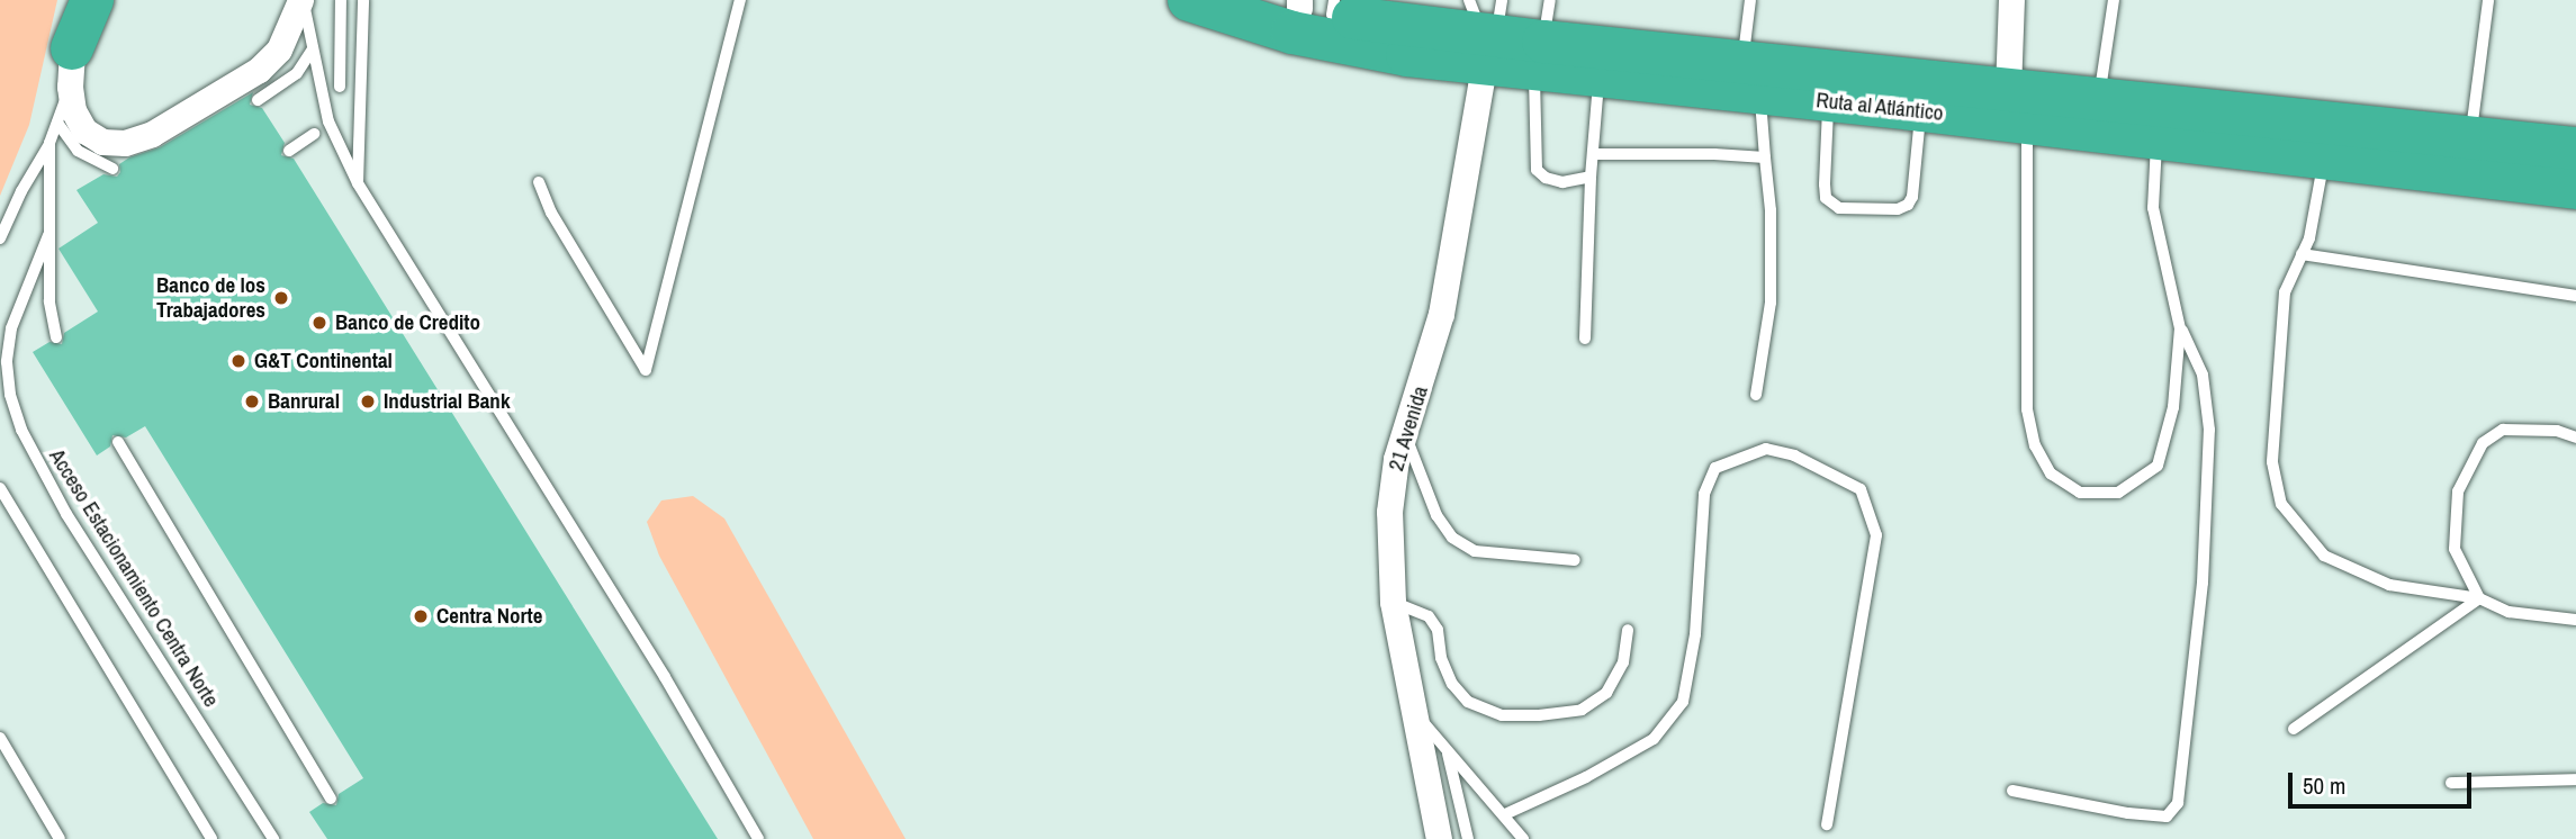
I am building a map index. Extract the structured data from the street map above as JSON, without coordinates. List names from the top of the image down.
{
  "streets": {
    "highway": ["Ruta al Atlántico"],
    "street": ["21 Avenida"],
    "lane": ["Acceso Estacionamiento Centra Norte"]
  },
  "crossings": [
    ["Ruta al Atlántico", "21 Avenida"]
  ],
  "places": [
    "Banco de los Trabajadores",
    "Banco de Credito",
    "G&T Continental",
    "Banrural",
    "Industrial Bank",
    "Centra Norte"
  ],
  "scale_bar": "50 m"
}
